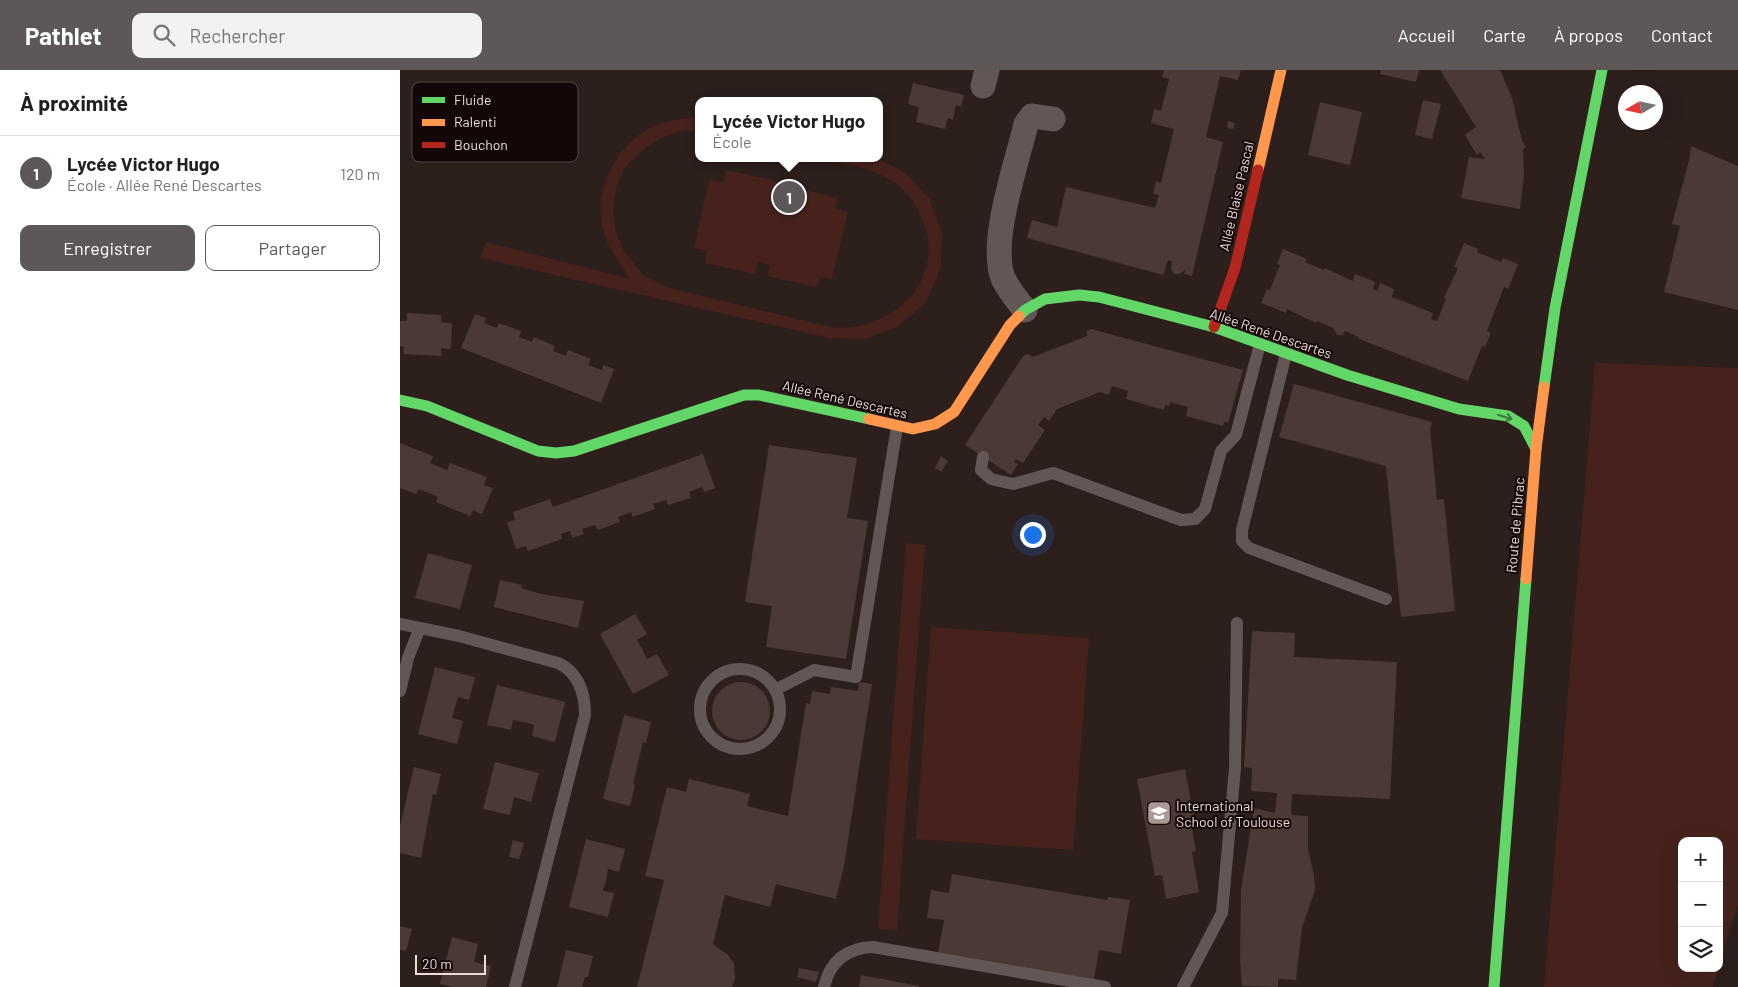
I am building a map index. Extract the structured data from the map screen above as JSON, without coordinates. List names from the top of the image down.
{
  "streets": {
    "street": ["Allée Blaise Pascal", "Allée René Descartes", "Route de Pibrac"]
  },
  "crossings": [
    ["Allée Blaise Pascal", "Allée René Descartes"],
    ["Allée René Descartes", "Route de Pibrac"]
  ],
  "places": {
    "school or university": ["International School of Toulouse"]
  },
  "legend": ["Fluide", "Ralenti", "Bouchon"],
  "scale_bar": "20 m",
  "north": "left",
  "page": {
    "header": "Pathlet",
    "search": "Rechercher",
    "nav": [
      "Accueil",
      "Carte",
      "À propos",
      "Contact"
    ],
    "heading": "À proximité",
    "popup": ["Lycée Victor Hugo", "École"],
    "list": [
      {
        "mark": "1",
        "name": "Lycée Victor Hugo",
        "note": "École · Allée René Descartes",
        "value": "120 m"
      }
    ],
    "pins": "1",
    "buttons": ["Enregistrer", "Partager"],
    "map_buttons": ["+", "−"],
    "scale": "20 m"
  }
}
